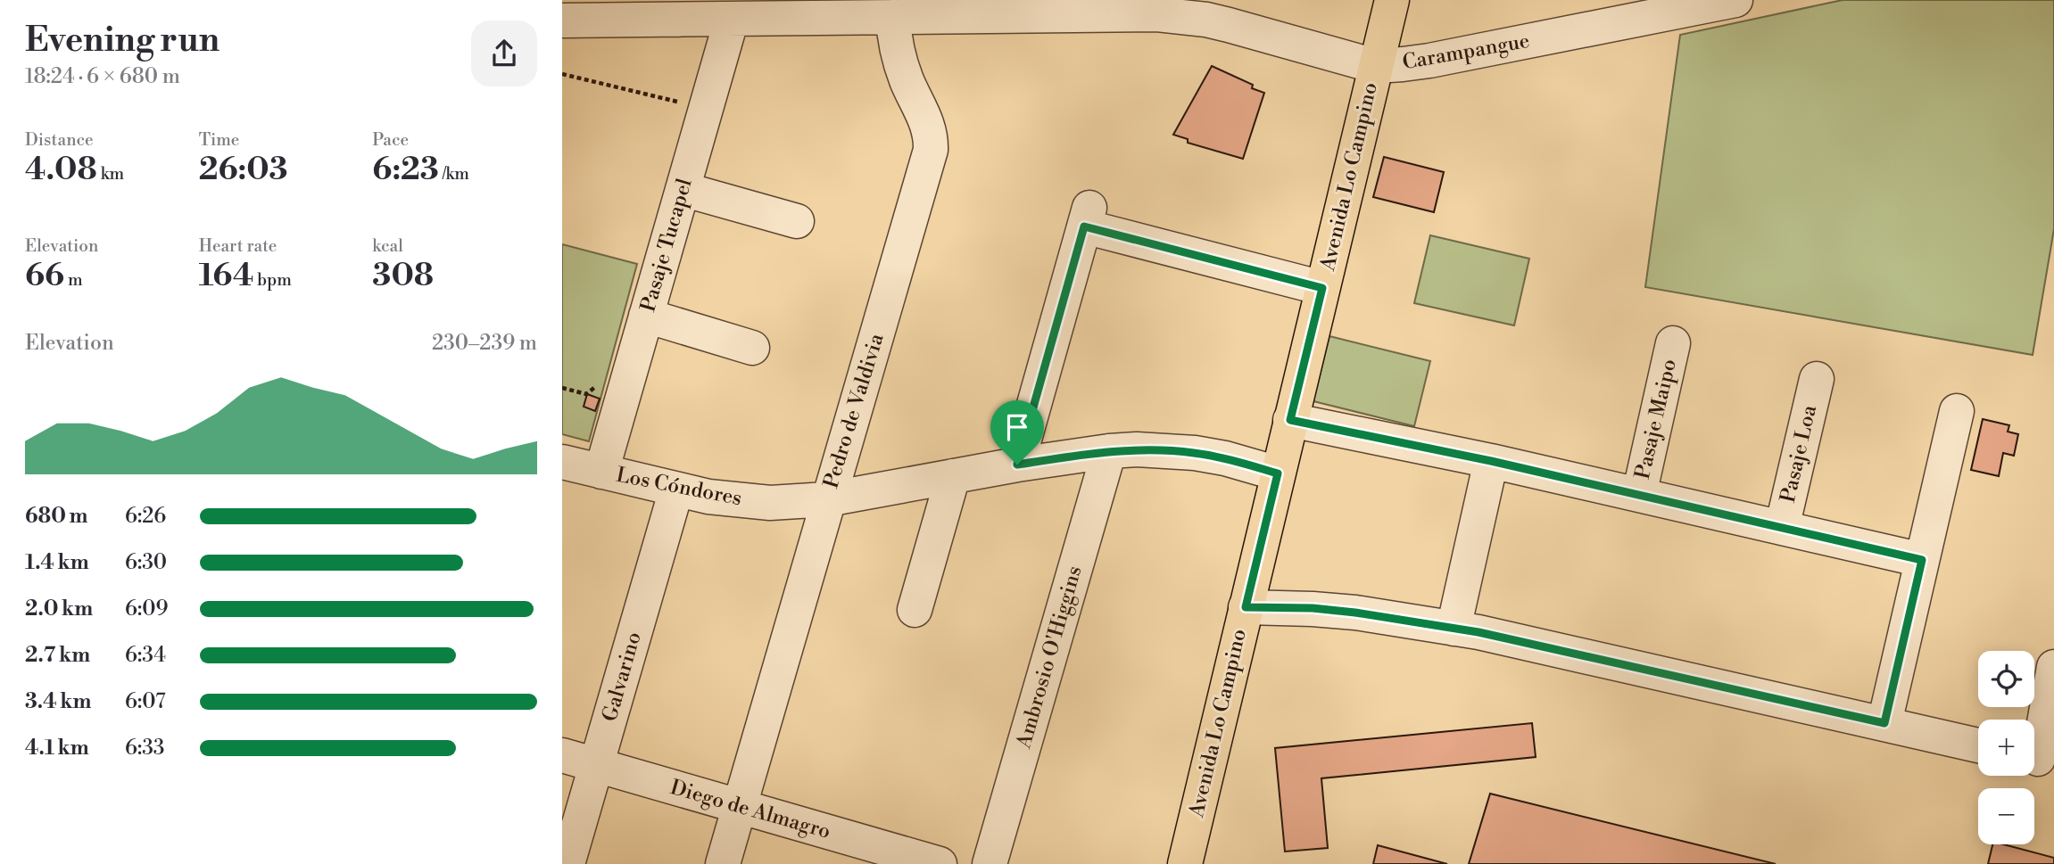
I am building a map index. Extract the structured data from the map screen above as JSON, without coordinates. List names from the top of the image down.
{
  "streets": {
    "main road": ["Avenida Lo Campino"],
    "street": [
      "Carampangue",
      "Pasaje Tucapel",
      "Pedro de Valdivia",
      "Pasaje Maipo",
      "Pasaje Loa",
      "Los Cóndores",
      "Ambrosio O'Higgins",
      "Galvarino",
      "Diego de Almagro"
    ]
  },
  "crossings": [
    ["Carampangue", "Avenida Lo Campino"],
    ["Carampangue", "Pasaje Tucapel"],
    ["Carampangue", "Pedro de Valdivia"],
    ["Avenida Lo Campino", "Los Cóndores"],
    ["Pasaje Tucapel", "Los Cóndores"],
    ["Pedro de Valdivia", "Los Cóndores"],
    ["Pedro de Valdivia", "Diego de Almagro"],
    ["Los Cóndores", "Ambrosio O'Higgins"],
    ["Los Cóndores", "Galvarino"],
    ["Galvarino", "Diego de Almagro"]
  ],
  "page": {
    "heading": ["Evening run", "18:24 · 6 × 680 m"],
    "stats": [
      ["Distance", "4.08 km"],
      ["Time", "26:03"],
      ["Pace", "6:23 /km"],
      ["Elevation", "66 m"],
      ["Heart rate", "164 bpm"],
      ["kcal", "308"]
    ],
    "chart": ["Elevation", "230–239 m"],
    "list": [
      {
        "name": "680 m",
        "note": "6:26"
      },
      {
        "name": "1.4 km",
        "note": "6:30"
      },
      {
        "name": "2.0 km",
        "note": "6:09"
      },
      {
        "name": "2.7 km",
        "note": "6:34"
      },
      {
        "name": "3.4 km",
        "note": "6:07"
      },
      {
        "name": "4.1 km",
        "note": "6:33"
      }
    ],
    "map_buttons": ["+", "−"]
  }
}
